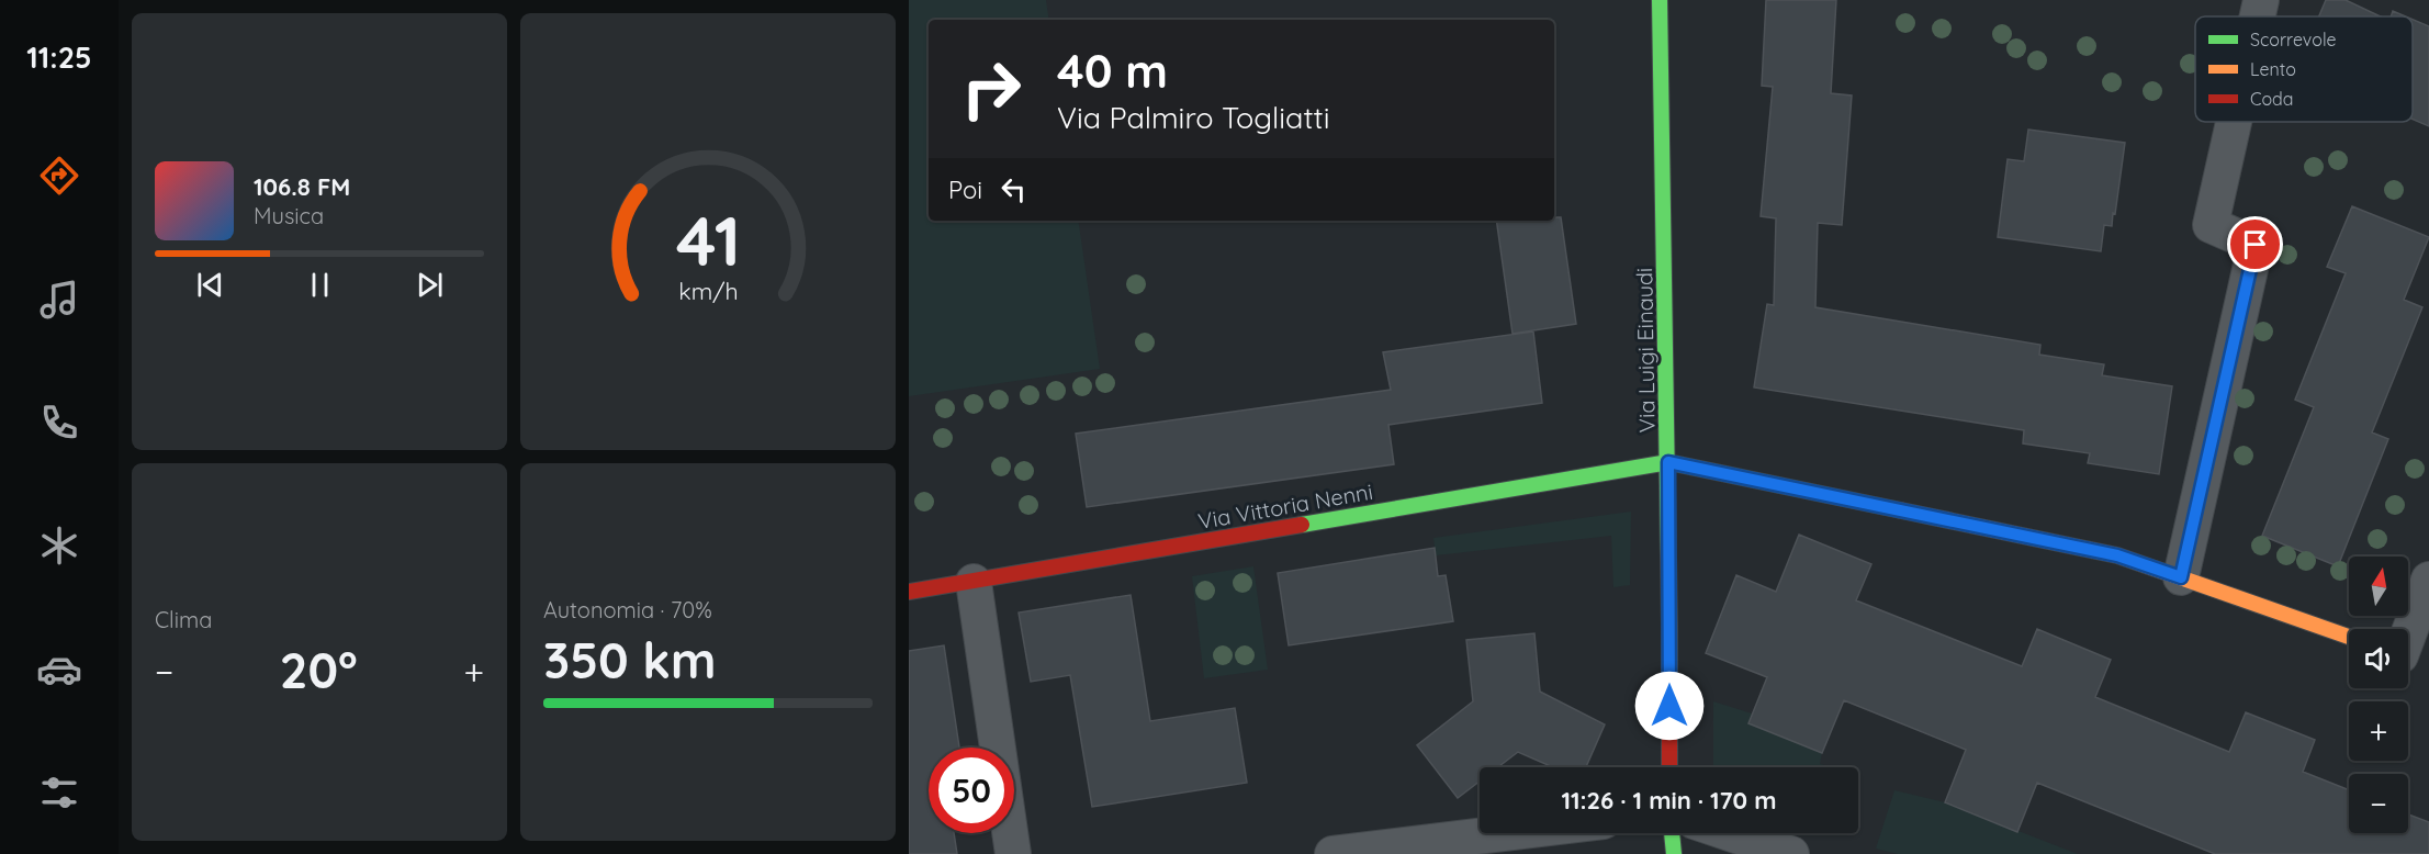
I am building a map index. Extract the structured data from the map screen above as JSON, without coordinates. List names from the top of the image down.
{
  "streets": {
    "street": ["Via Luigi Einaudi", "Via Vittoria Nenni"]
  },
  "crossings": [
    ["Via Luigi Einaudi", "Via Vittoria Nenni"]
  ],
  "legend": ["Scorrevole", "Lento", "Coda"],
  "north": "top",
  "page": {
    "tabs": "11:25",
    "turn": ["40 m", "Via Palmiro Togliatti"],
    "then": "Poi",
    "song": ["106.8 FM", "Musica"],
    "tile": [
      "Clima",
      ["Autonomia · 70%", "350 km"]
    ],
    "map_buttons": ["+", "−"],
    "heat": ["−", "20°", "+"],
    "limit": "50",
    "trip": "11:26 · 1 min · 170 m",
    "gauge": ["41", "km/h"]
  }
}
